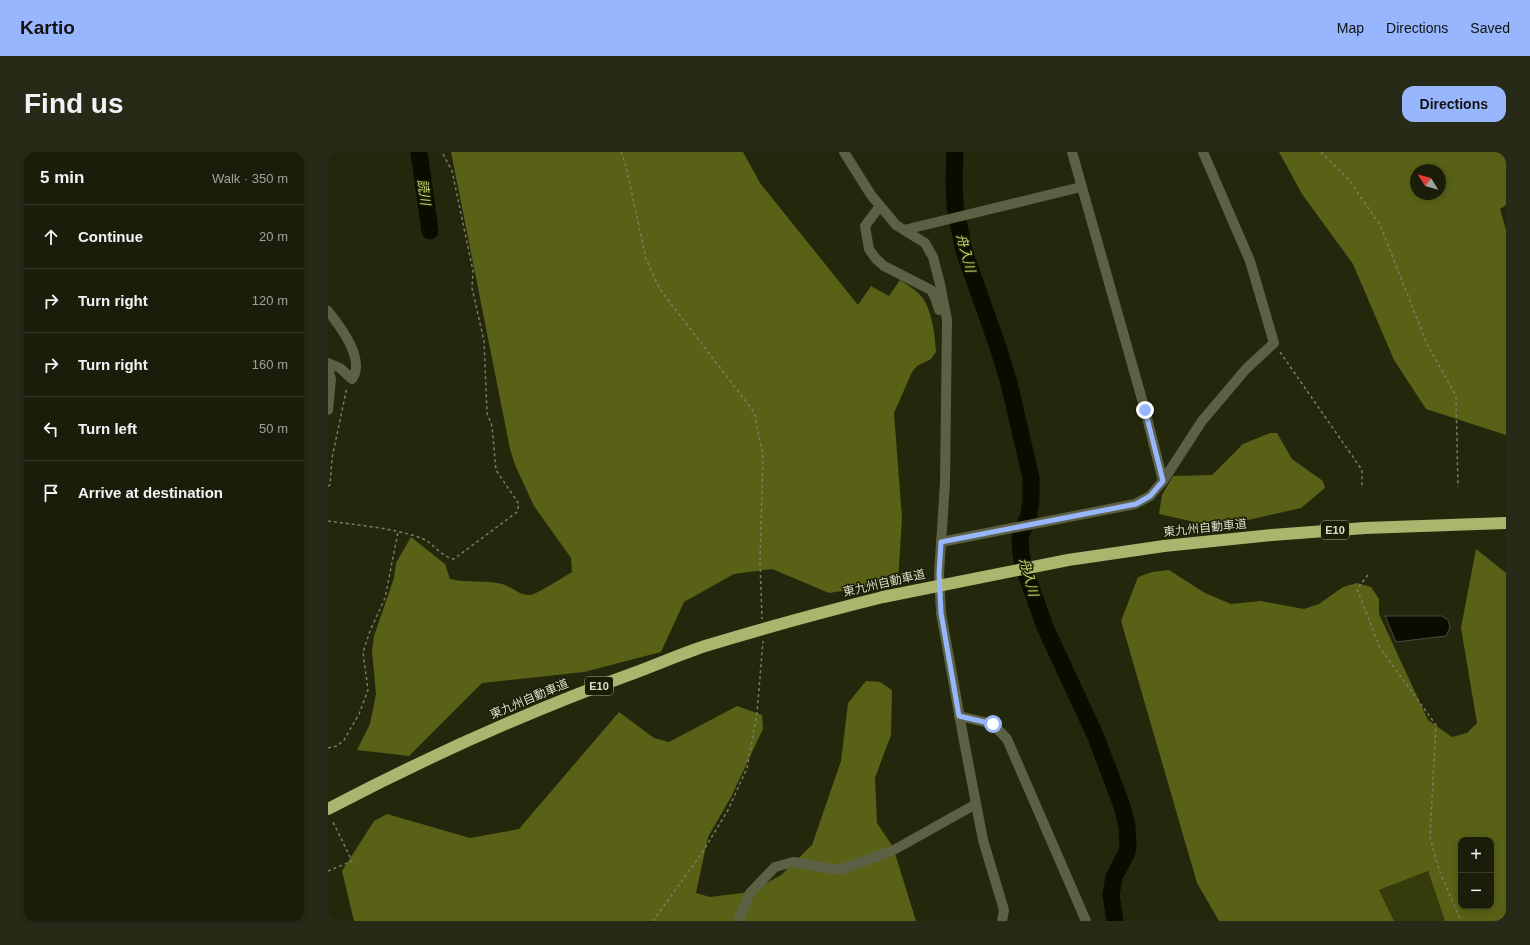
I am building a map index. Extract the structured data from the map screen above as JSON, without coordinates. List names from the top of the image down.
{
  "streets": {
    "highway": ["東九州自動車道", "E10"]
  },
  "water": ["読川", "舟入川"],
  "north": "top left",
  "page": {
    "header": "Kartio",
    "nav": ["Map", "Directions", "Saved"],
    "buttons": "Directions",
    "title": "Find us",
    "heading": ["5 min", "Walk · 350 m"],
    "list": [
      ["Continue", "20 m"],
      ["Turn right", "120 m"],
      ["Turn right", "160 m"],
      ["Turn left", "50 m"],
      "Arrive at destination"
    ],
    "map_buttons": ["+", "−"]
  }
}
